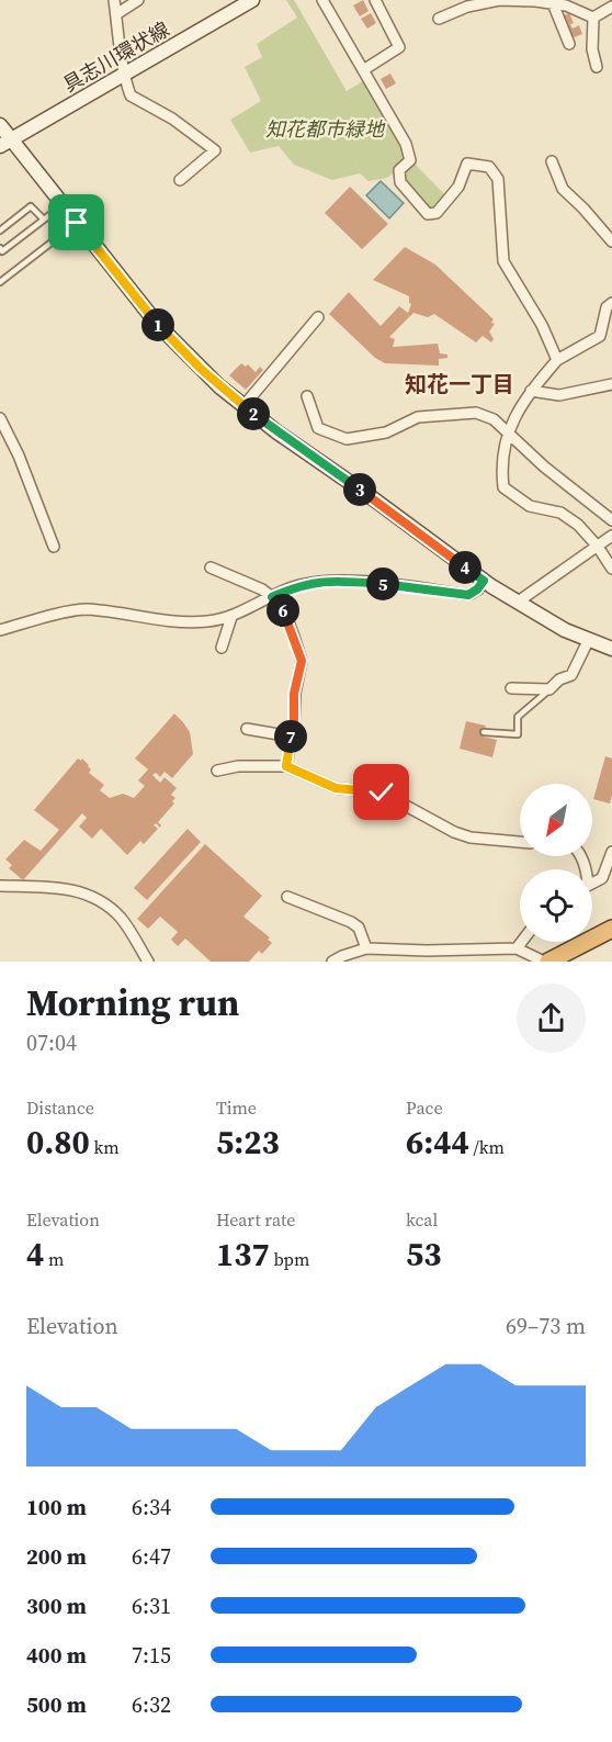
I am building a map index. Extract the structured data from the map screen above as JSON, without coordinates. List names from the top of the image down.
{
  "streets": {
    "main road": ["具志川環状線"]
  },
  "districts": ["知花一丁目"],
  "parks": ["知花都市緑地"],
  "north": "bottom left",
  "page": {
    "pins": [
      "1",
      "2",
      "3",
      "4",
      "5",
      "6",
      "7"
    ],
    "heading": ["Morning run", "07:04"],
    "stats": [
      ["Distance", "0.80 km"],
      ["Time", "5:23"],
      ["Pace", "6:44 /km"],
      ["Elevation", "4 m"],
      ["Heart rate", "137 bpm"],
      ["kcal", "53"]
    ],
    "chart": ["Elevation", "69–73 m"],
    "list": [
      {
        "name": "100 m",
        "note": "6:34"
      },
      {
        "name": "200 m",
        "note": "6:47"
      },
      {
        "name": "300 m",
        "note": "6:31"
      },
      {
        "name": "400 m",
        "note": "7:15"
      },
      {
        "name": "500 m",
        "note": "6:32"
      }
    ]
  }
}
